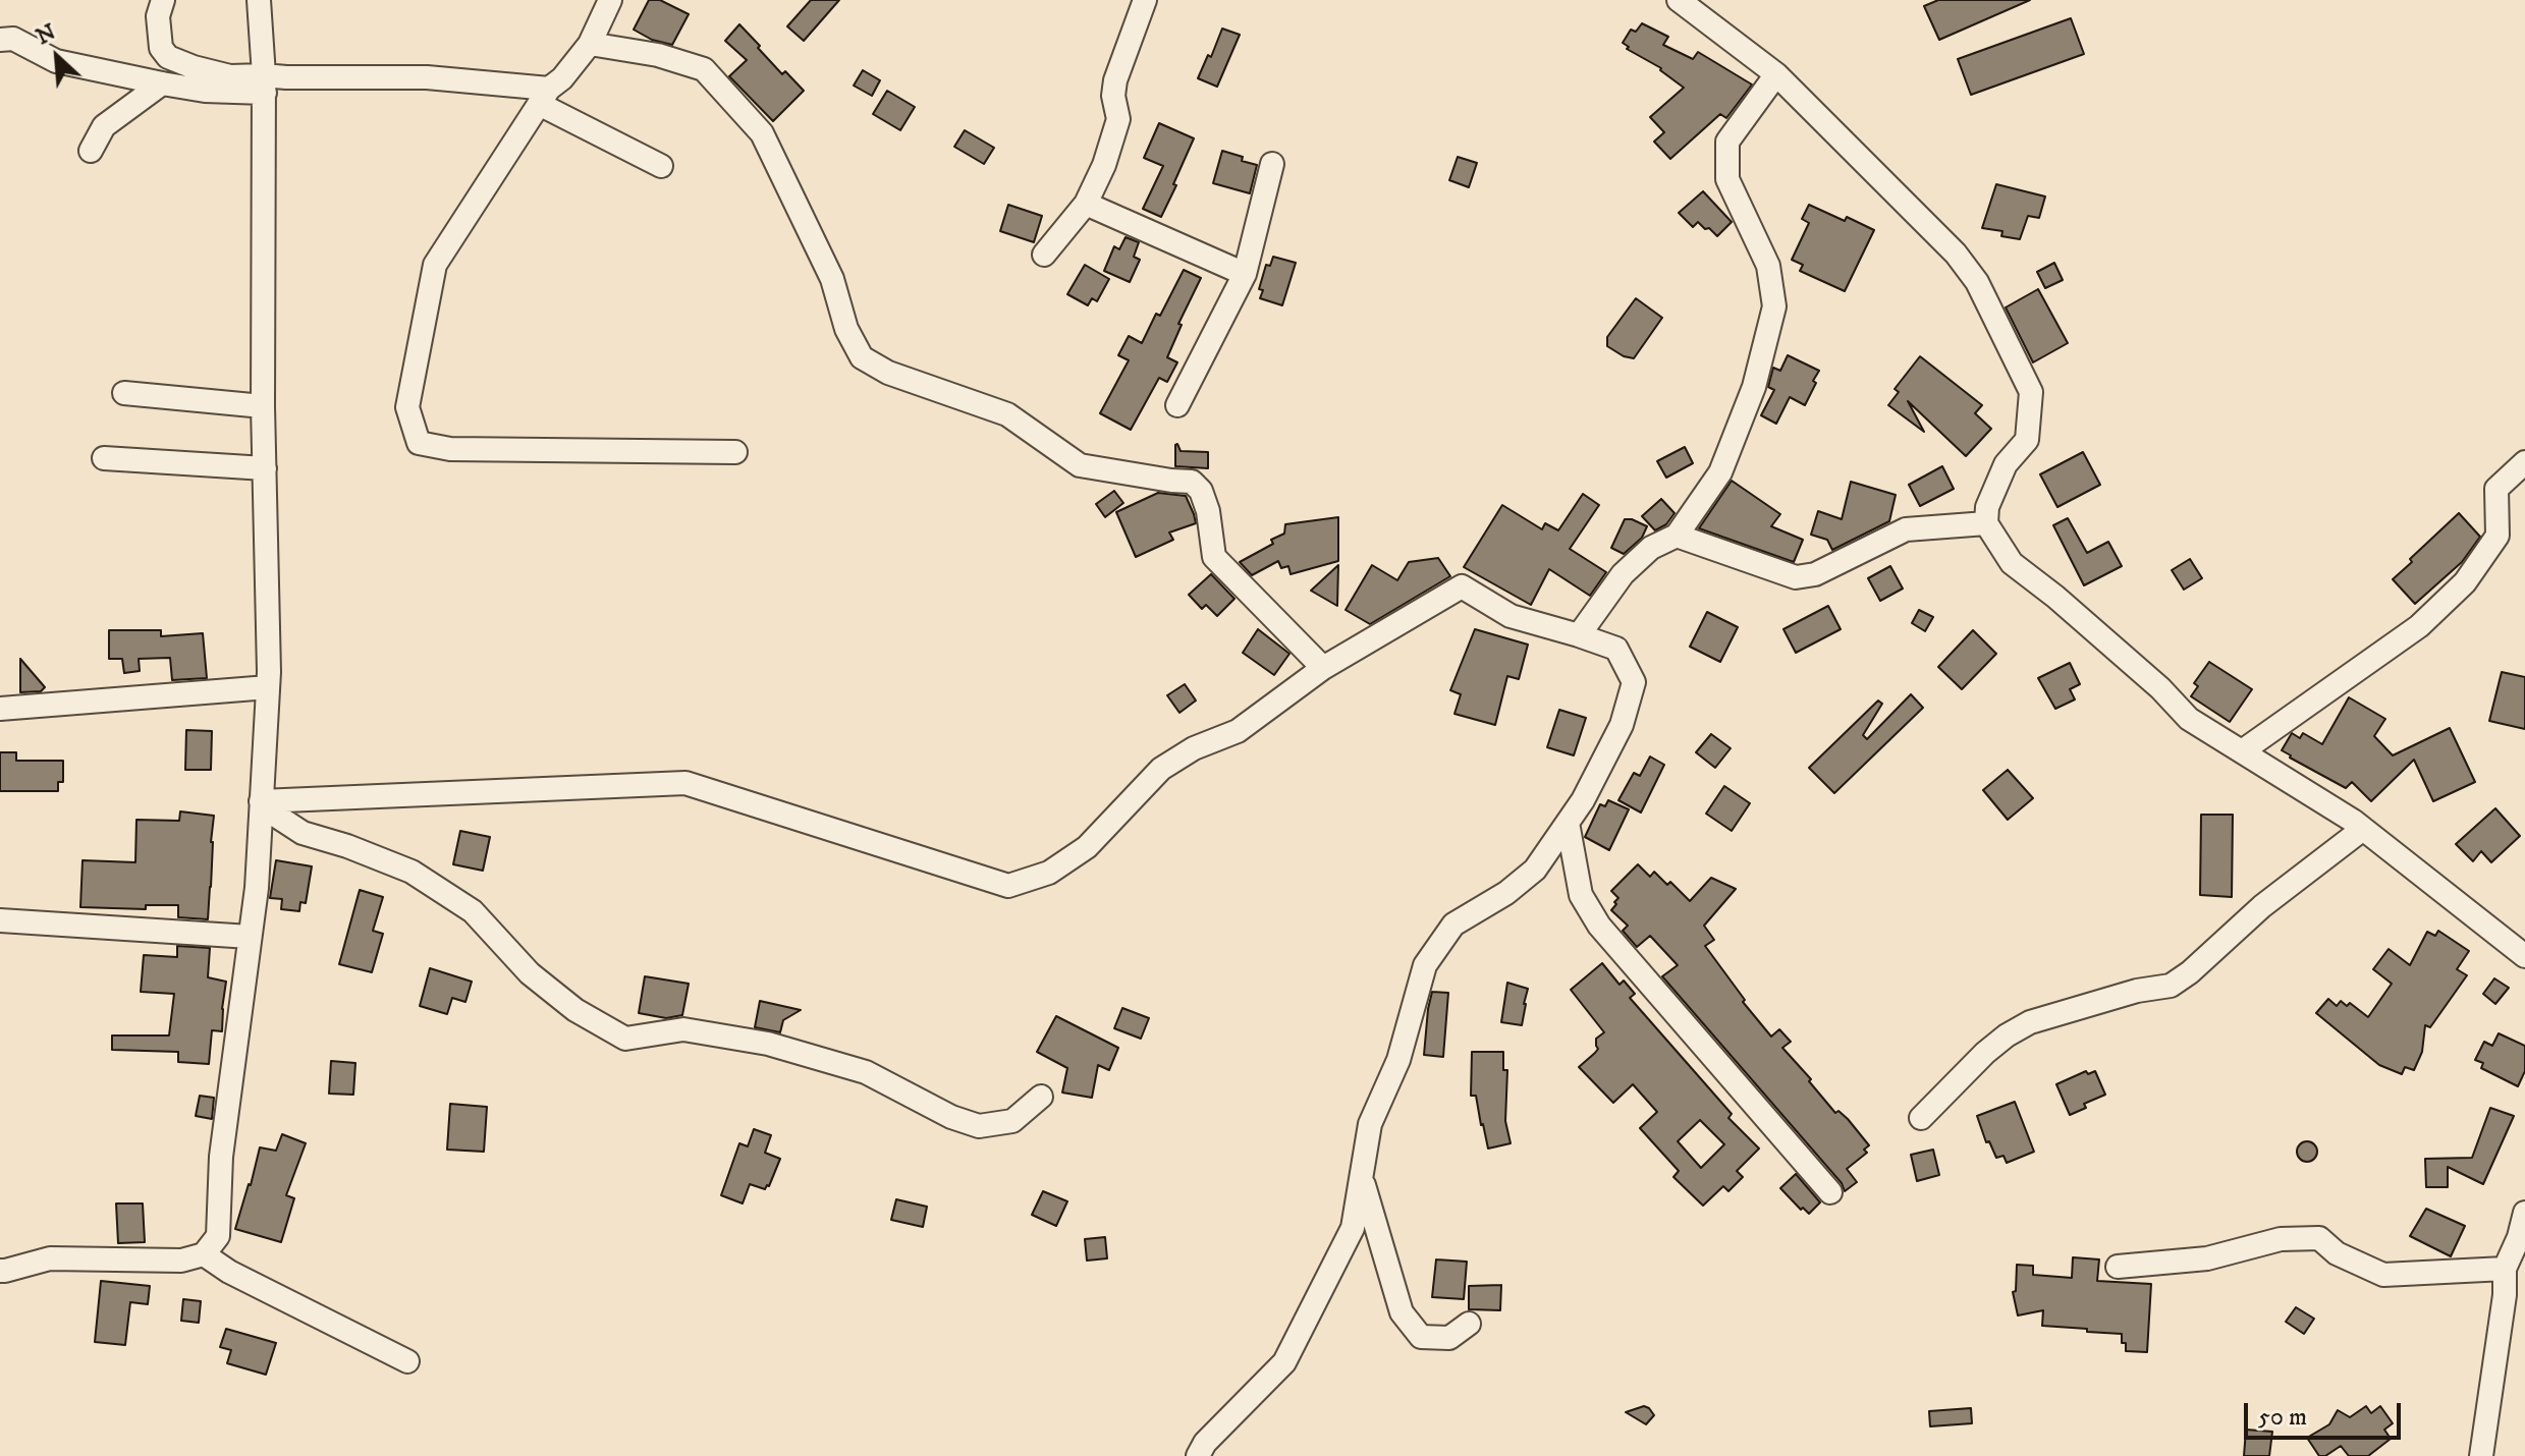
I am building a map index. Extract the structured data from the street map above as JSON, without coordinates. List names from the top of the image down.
{
  "scale_bar": "50 m",
  "north": "top left"
}
